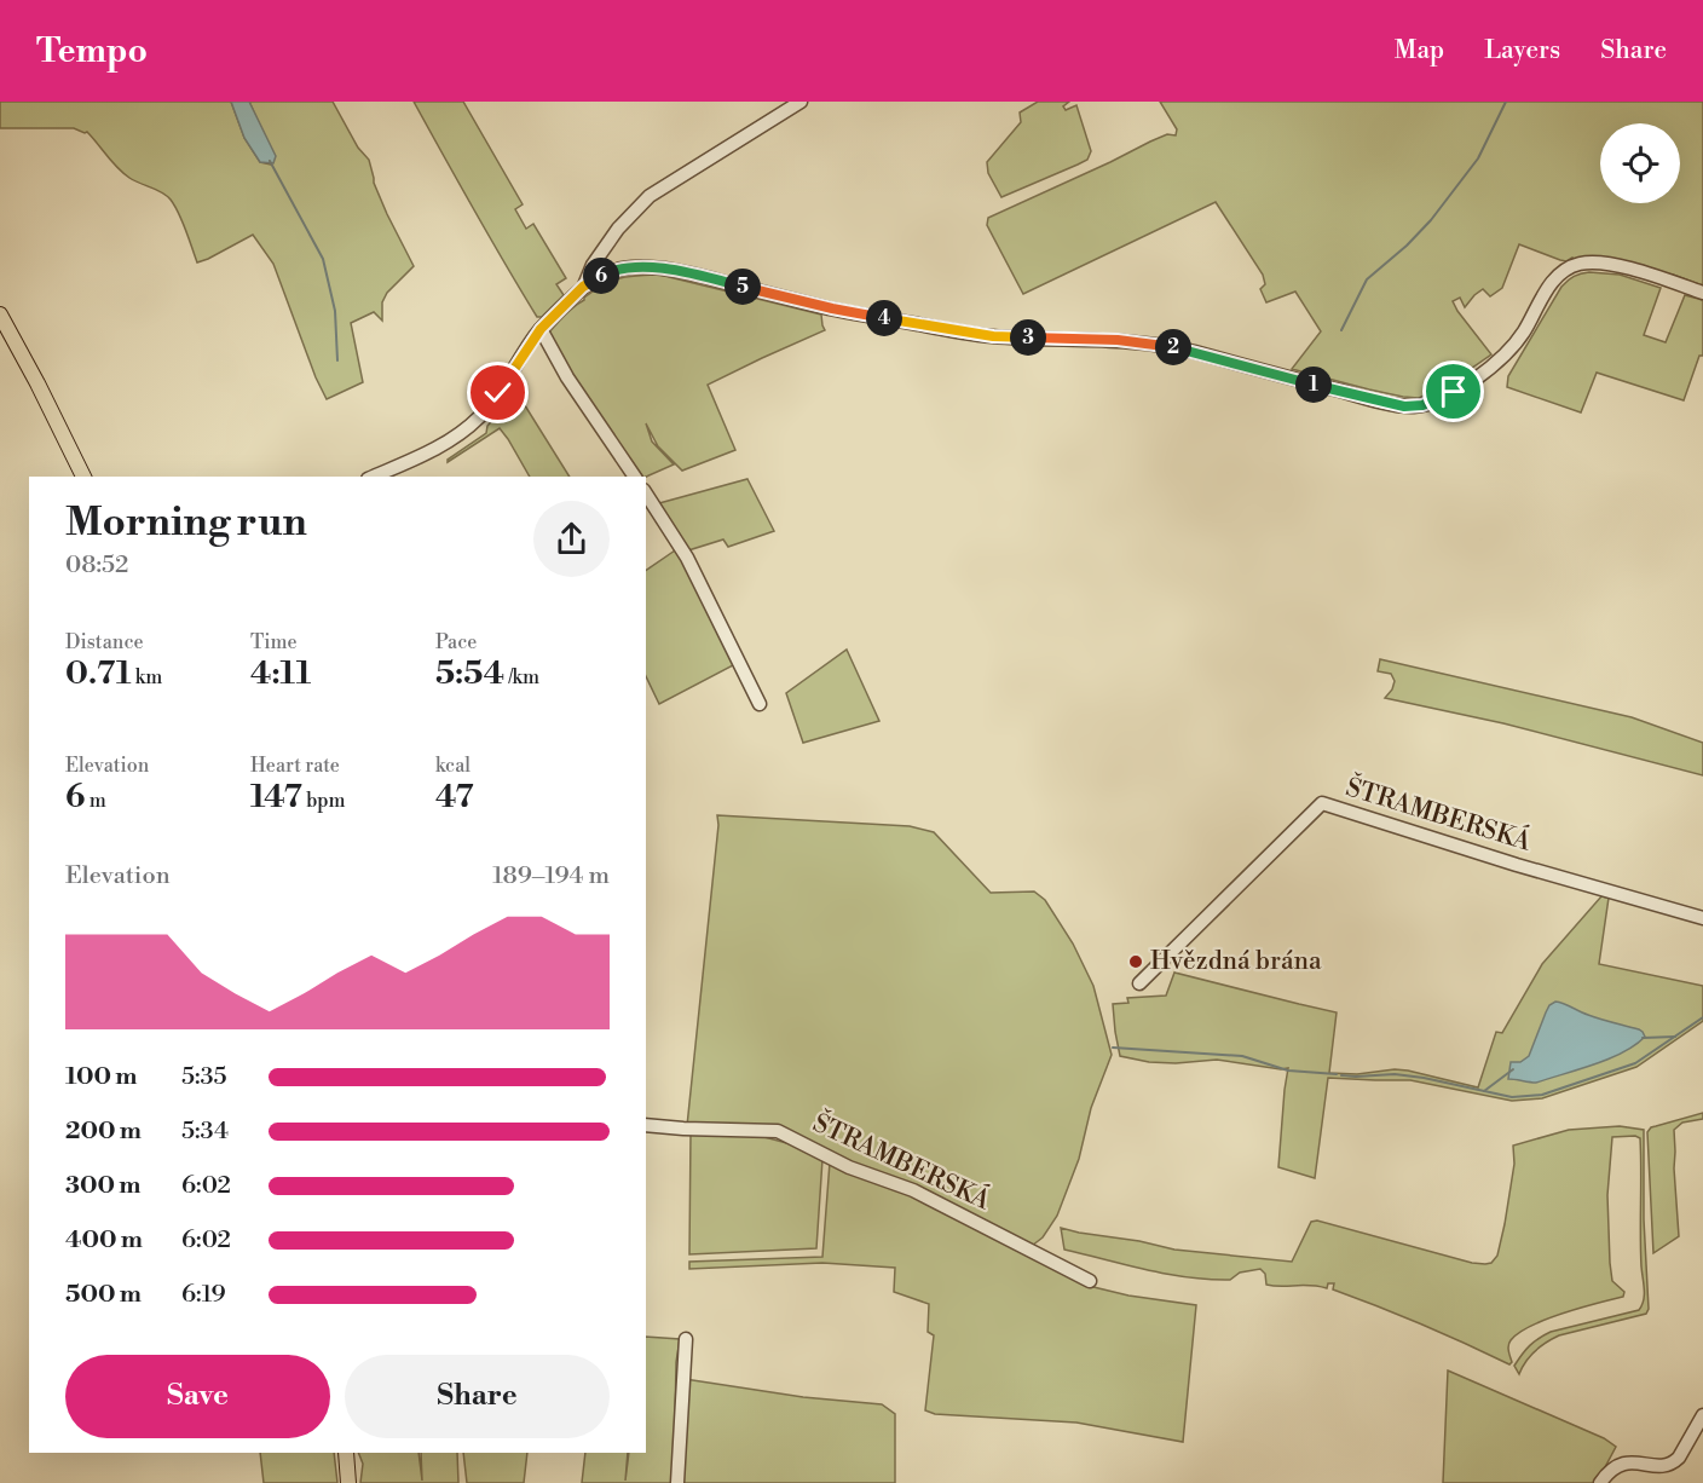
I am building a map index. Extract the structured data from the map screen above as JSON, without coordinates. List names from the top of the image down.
{
  "streets": {
    "street": ["ŠTRAMBERSKÁ"]
  },
  "places": ["Hvězdná brána"],
  "page": {
    "header": "Tempo",
    "nav": ["Map", "Layers", "Share"],
    "pins": [
      "6",
      "5",
      "4",
      "3",
      "2",
      "1"
    ],
    "heading": ["Morning run", "08:52"],
    "stats": [
      ["Distance", "0.71 km"],
      ["Time", "4:11"],
      ["Pace", "5:54 /km"],
      ["Elevation", "6 m"],
      ["Heart rate", "147 bpm"],
      ["kcal", "47"]
    ],
    "chart": ["Elevation", "189–194 m"],
    "list": [
      {
        "name": "100 m",
        "note": "5:35"
      },
      {
        "name": "200 m",
        "note": "5:34"
      },
      {
        "name": "300 m",
        "note": "6:02"
      },
      {
        "name": "400 m",
        "note": "6:02"
      },
      {
        "name": "500 m",
        "note": "6:19"
      }
    ],
    "buttons": ["Save", "Share"]
  }
}
